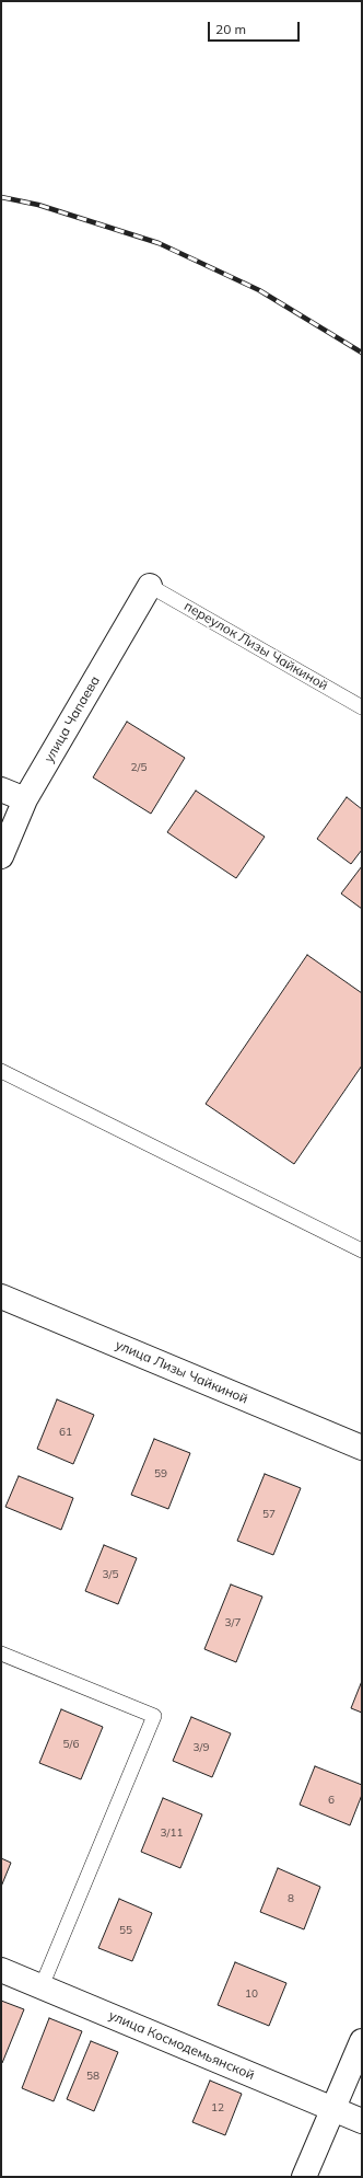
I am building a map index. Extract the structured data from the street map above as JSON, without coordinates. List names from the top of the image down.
{
  "streets": {
    "street": ["улица Чапаева", "улица Лизы Чайкиной", "улица Космодемьянской"],
    "lane": ["переулок Лизы Чайкиной"]
  },
  "crossings": [
    ["переулок Лизы Чайкиной", "улица Чапаева"]
  ],
  "house_numbers": [
    "2/5",
    "61",
    "59",
    "57",
    "3/5",
    "3/7",
    "5/6",
    "3/9",
    "6",
    "3/11",
    "8",
    "55",
    "10",
    "58",
    "12"
  ],
  "scale_bar": "20 m"
}
